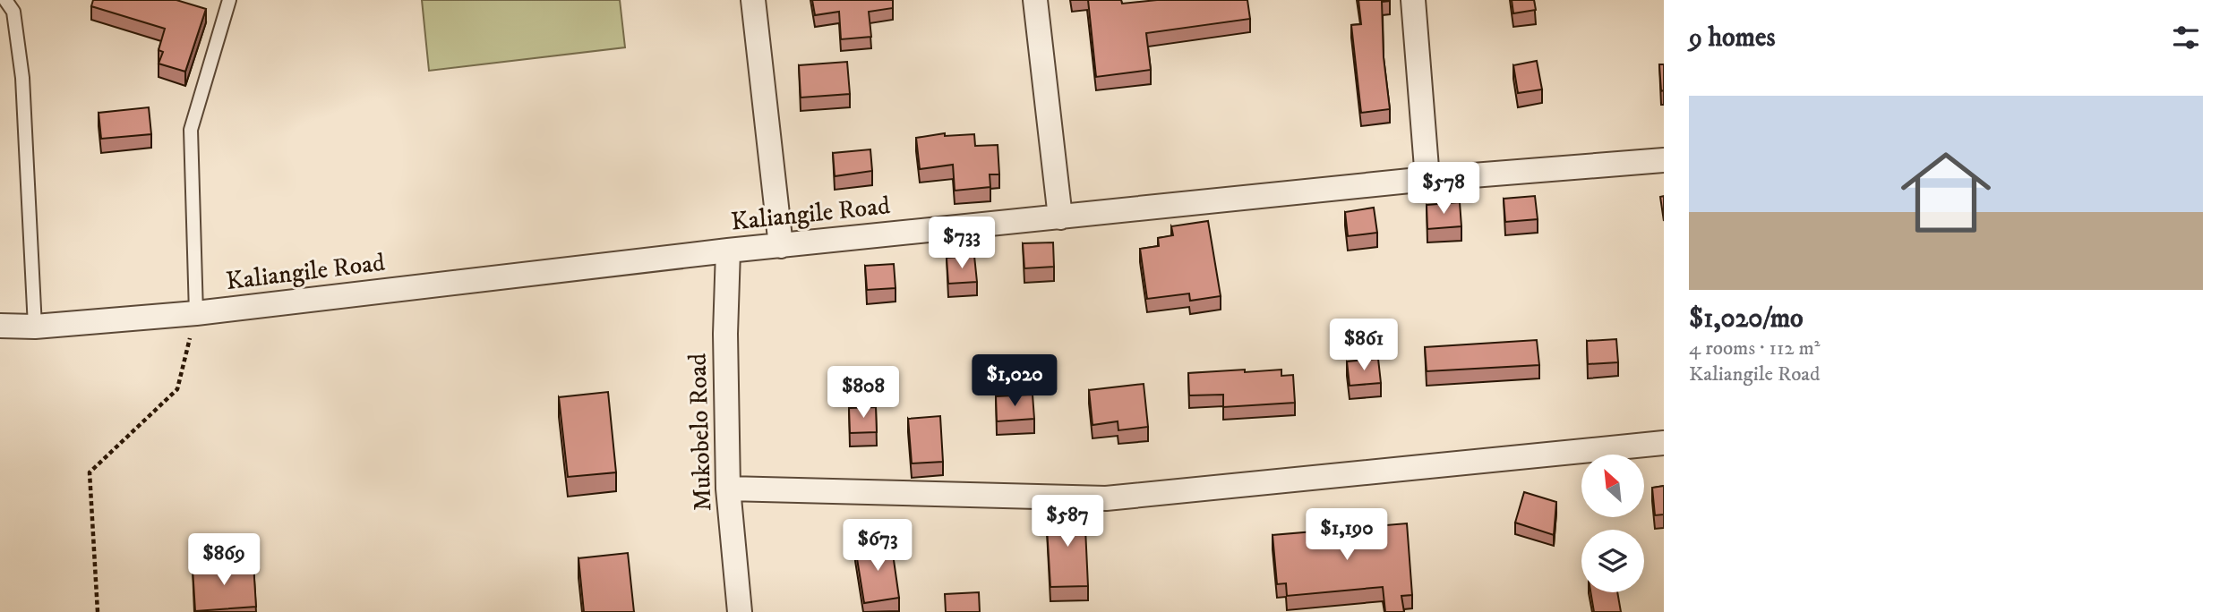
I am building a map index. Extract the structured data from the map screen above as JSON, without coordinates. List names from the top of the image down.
{
  "streets": {
    "street": ["Kaliangile Road", "Mukobelo Road"]
  },
  "crossings": [
    ["Kaliangile Road", "Mukobelo Road"]
  ],
  "north": "top left",
  "page": {
    "heading": "9 homes",
    "list": [
      {
        "name": "$1,020/mo",
        "note": "4 rooms · 112 m² · Kaliangile Road"
      }
    ],
    "price": [
      "$578",
      "$733",
      "$861",
      "$1,020",
      "$808",
      "$587",
      "$1,190",
      "$673",
      "$869"
    ]
  }
}
